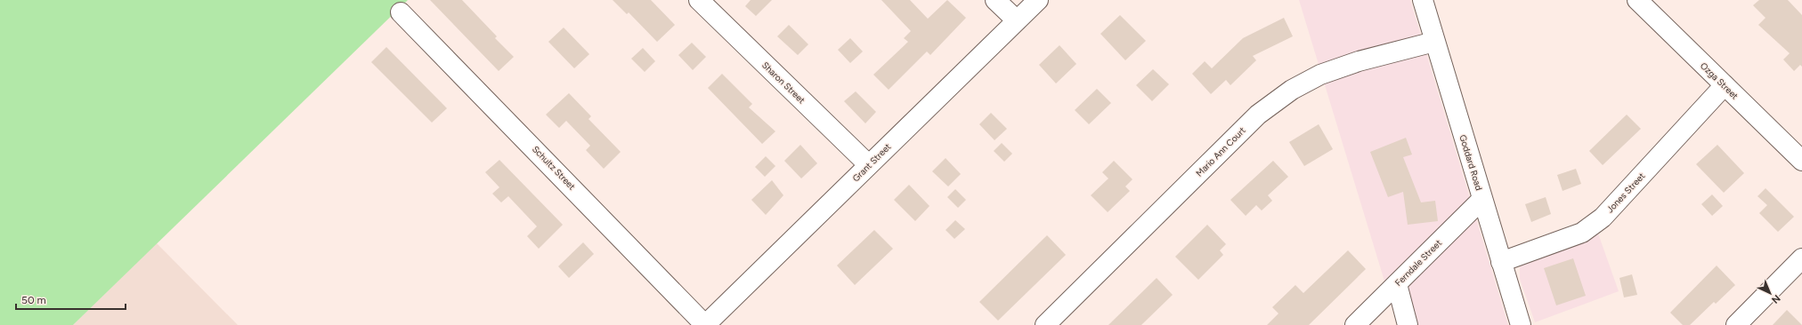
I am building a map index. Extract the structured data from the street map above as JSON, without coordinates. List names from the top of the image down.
{
  "streets": {
    "street": [
      "Ozga Street",
      "Sharon Street",
      "Mario Ann Court",
      "Grant Street",
      "Goddard Road",
      "Schultz Street",
      "Jones Street",
      "Ferndale Street"
    ]
  },
  "crossings": [
    ["Ozga Street", "Jones Street"],
    ["Sharon Street", "Grant Street"],
    ["Mario Ann Court", "Goddard Road"],
    ["Grant Street", "Schultz Street"],
    ["Goddard Road", "Jones Street"],
    ["Goddard Road", "Ferndale Street"]
  ],
  "scale_bar": "50 m",
  "north": "bottom right"
}
